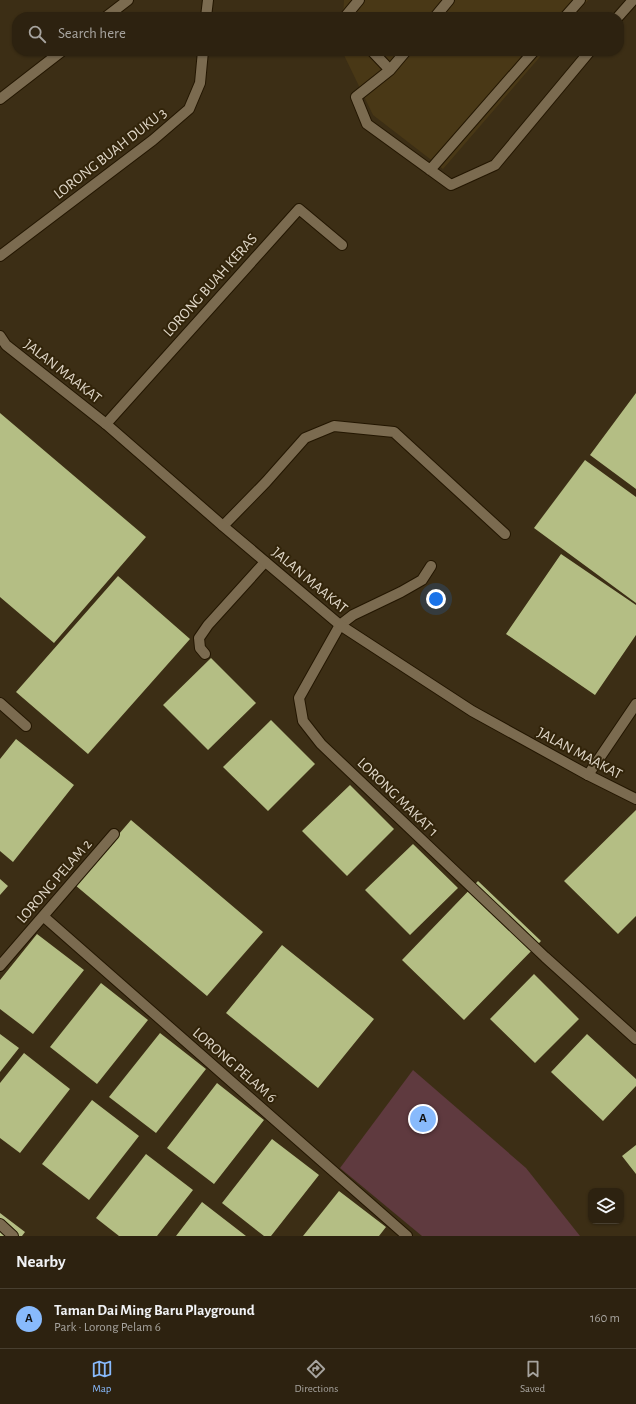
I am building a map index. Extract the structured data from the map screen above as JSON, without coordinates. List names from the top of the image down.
{
  "streets": {
    "street": [
      "LORONG BUAH DUKU 3",
      "LORONG BUAH KERAS",
      "JALAN MAAKAT",
      "LORONG MAKAT 1",
      "LORONG PELAM 2",
      "LORONG PELAM 6"
    ]
  },
  "crossings": [
    ["LORONG BUAH KERAS", "JALAN MAAKAT"],
    ["JALAN MAAKAT", "LORONG MAKAT 1"],
    ["LORONG PELAM 2", "LORONG PELAM 6"]
  ],
  "page": {
    "search": "Search here",
    "pins": "A",
    "heading": "Nearby",
    "list": [
      {
        "mark": "A",
        "name": "Taman Dai Ming Baru Playground",
        "note": "Park · Lorong Pelam 6",
        "value": "160 m"
      }
    ],
    "nav": ["Map", "Directions", "Saved"]
  }
}
